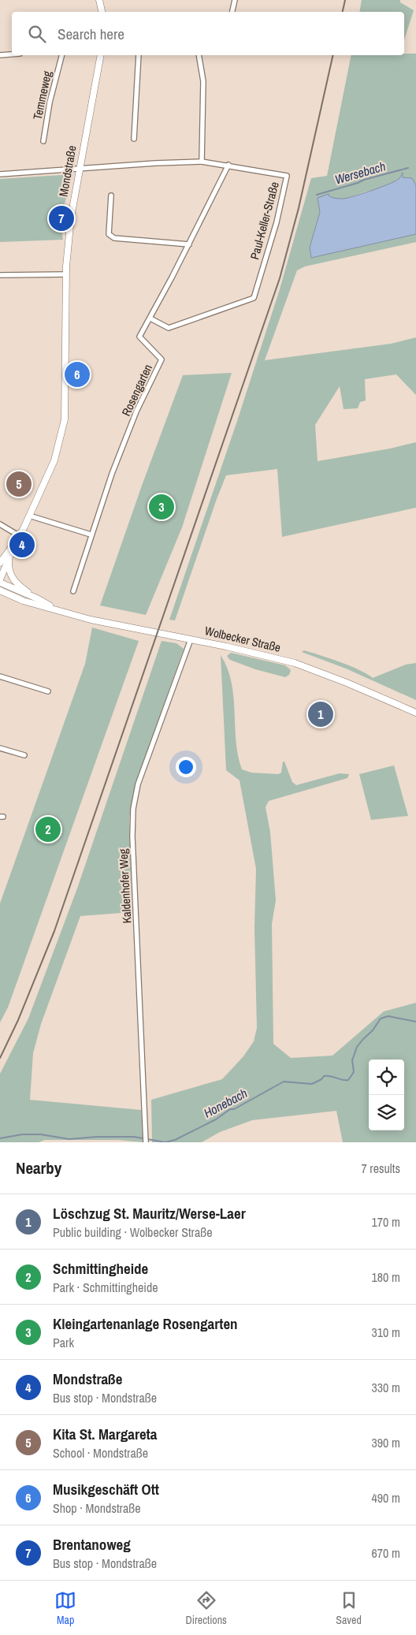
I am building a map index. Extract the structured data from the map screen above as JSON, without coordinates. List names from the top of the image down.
{
  "streets": {
    "street": [
      "Temmeweg",
      "Mondstraße",
      "Paul-Keller-Straße",
      "Rosengarten",
      "Wolbecker Straße",
      "Kaldenhofer Weg"
    ]
  },
  "crossings": [
    ["Mondstraße", "Paul-Keller-Straße"],
    ["Paul-Keller-Straße", "Rosengarten"],
    ["Wolbecker Straße", "Kaldenhofer Weg"]
  ],
  "water": ["Wersebach", "Honebach"],
  "page": {
    "search": "Search here",
    "pins": [
      "7",
      "6",
      "5",
      "3",
      "4",
      "1",
      "2"
    ],
    "heading": ["Nearby", "7 results"],
    "list": [
      {
        "mark": "1",
        "name": "Löschzug St. Mauritz/Werse-Laer",
        "note": "Public building · Wolbecker Straße",
        "value": "170 m"
      },
      {
        "mark": "2",
        "name": "Schmittingheide",
        "note": "Park · Schmittingheide",
        "value": "180 m"
      },
      {
        "mark": "3",
        "name": "Kleingartenanlage Rosengarten",
        "note": "Park",
        "value": "310 m"
      },
      {
        "mark": "4",
        "name": "Mondstraße",
        "note": "Bus stop · Mondstraße",
        "value": "330 m"
      },
      {
        "mark": "5",
        "name": "Kita St. Margareta",
        "note": "School · Mondstraße",
        "value": "390 m"
      },
      {
        "mark": "6",
        "name": "Musikgeschäft Ott",
        "note": "Shop · Mondstraße",
        "value": "490 m"
      },
      {
        "mark": "7",
        "name": "Brentanoweg",
        "note": "Bus stop · Mondstraße",
        "value": "670 m"
      }
    ],
    "nav": ["Map", "Directions", "Saved"]
  }
}
